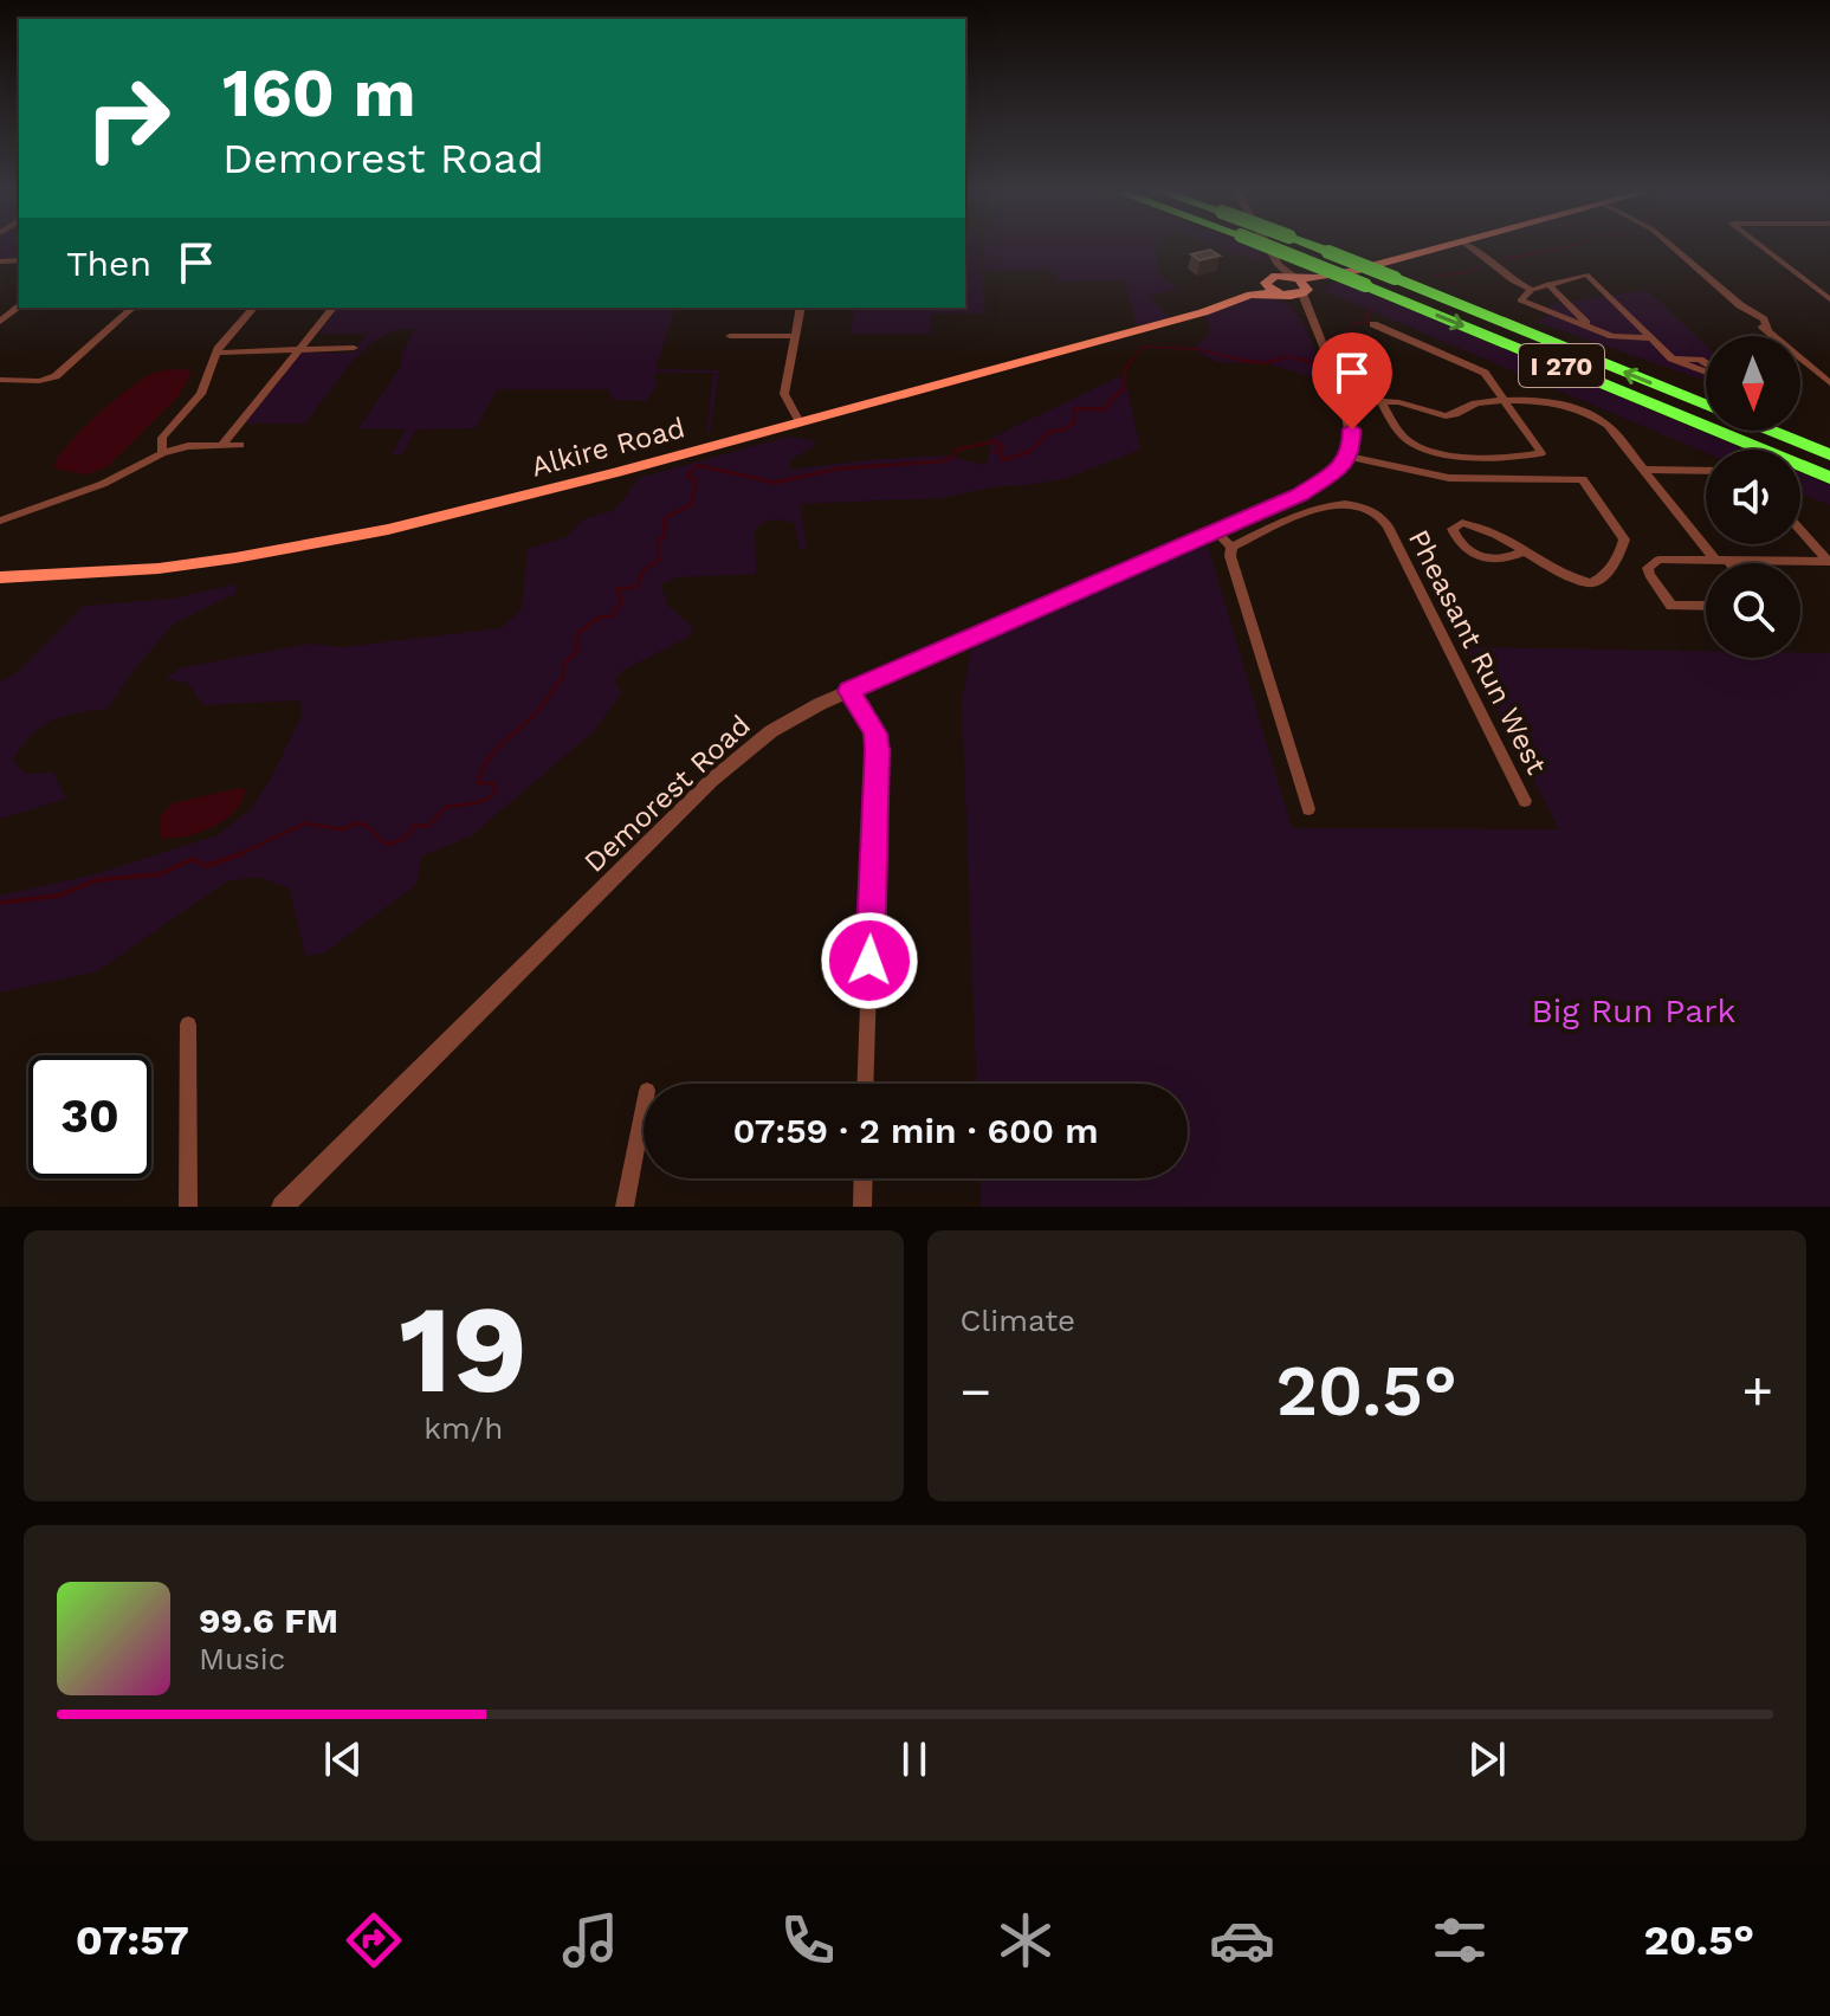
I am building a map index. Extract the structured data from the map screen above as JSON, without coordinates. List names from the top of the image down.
{
  "streets": {
    "highway": ["I 270"],
    "main road": ["Alkire Road"],
    "street": ["Pheasant Run West", "Demorest Road"]
  },
  "parks": ["Big Run Park"],
  "north": "bottom",
  "page": {
    "turn": ["160 m", "Demorest Road"],
    "then": "Then",
    "limit": "30",
    "trip": "07:59 · 2 min · 600 m",
    "tile": [
      ["19", "km/h"],
      "Climate"
    ],
    "heat": ["−", "20.5°", "+"],
    "song": ["99.6 FM", "Music"],
    "tabs": ["07:57", "20.5°"]
  }
}
